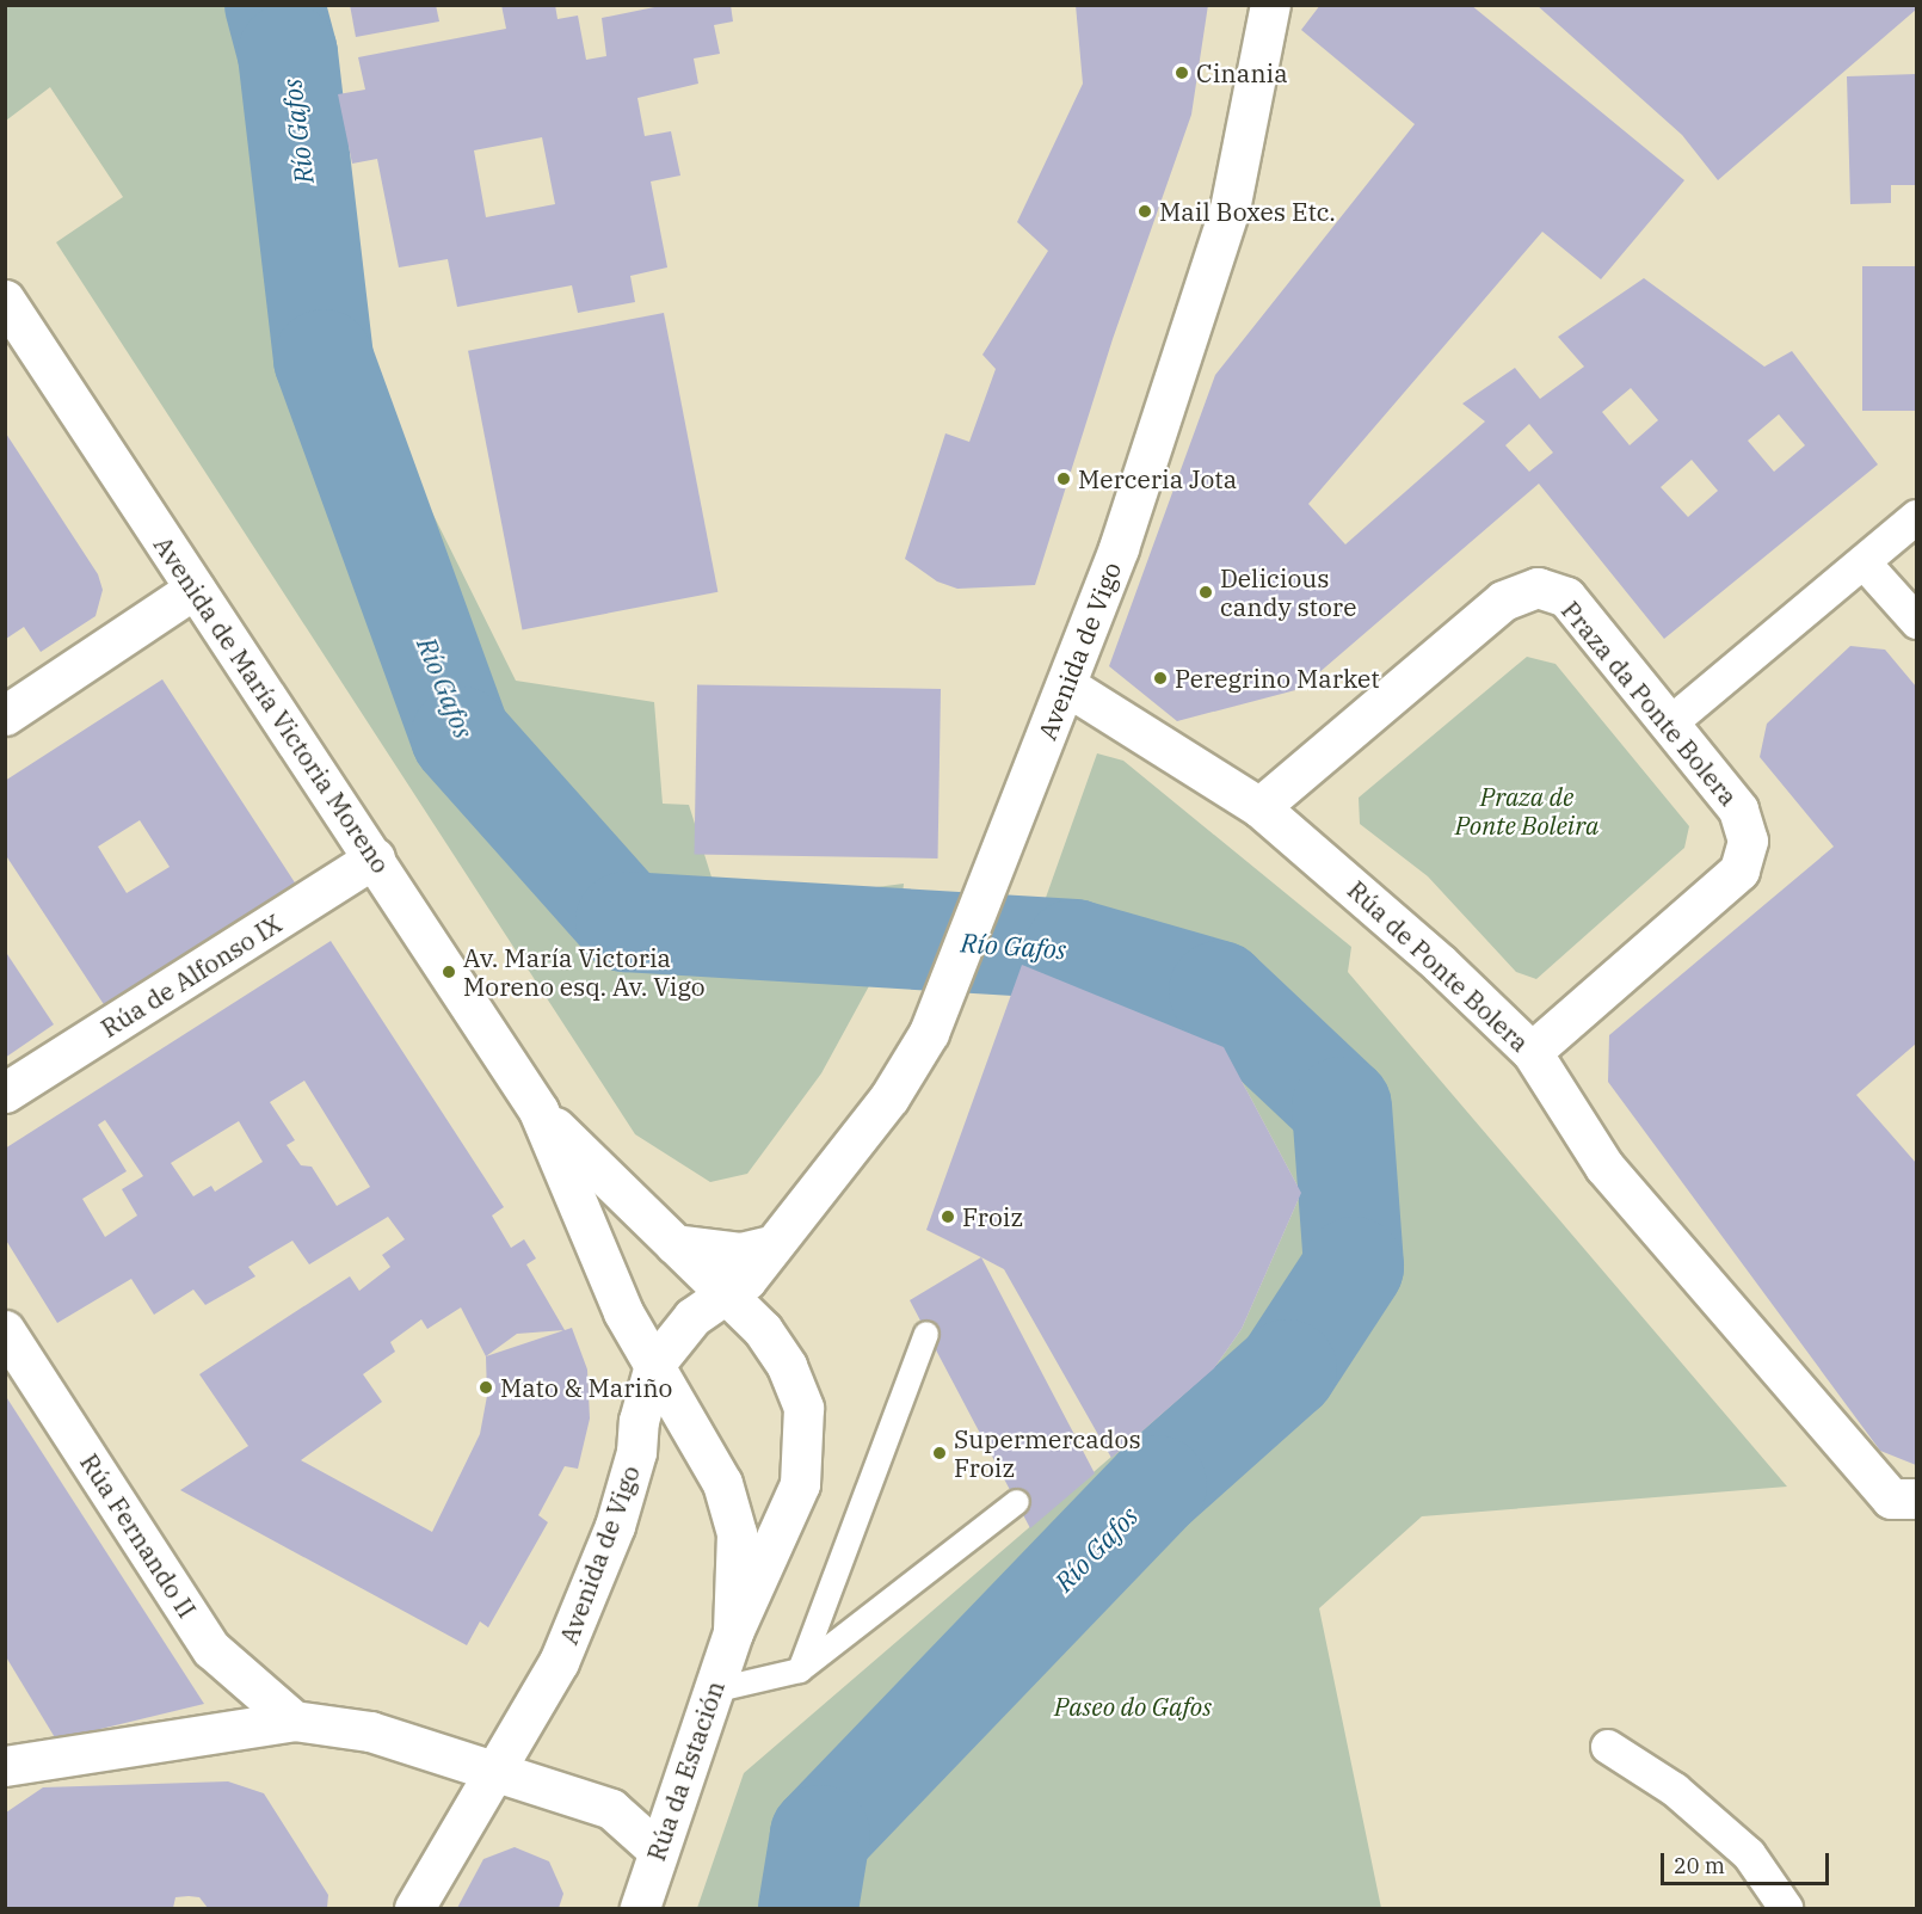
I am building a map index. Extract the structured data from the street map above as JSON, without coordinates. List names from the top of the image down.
{
  "streets": {
    "main road": [
      "Avenida de Vigo",
      "Praza da Ponte Bolera",
      "Avenida de María Victoria Moreno",
      "Rúa de Ponte Bolera",
      "Rúa de Alfonso IX",
      "Rúa Fernando II",
      "Rúa da Estación"
    ]
  },
  "crossings": [
    ["Avenida de Vigo", "Rúa de Ponte Bolera"],
    ["Praza da Ponte Bolera", "Rúa de Ponte Bolera"],
    ["Avenida de María Victoria Moreno", "Rúa de Alfonso IX"]
  ],
  "water": ["Río Gafos"],
  "parks": ["Praza de Ponte Boleira", "Paseo do Gafos"],
  "places": [
    "Cinania",
    "Mail Boxes Etc.",
    "Merceria Jota",
    "Delicious candy store",
    "Peregrino Market",
    "Av. María Victoria Moreno esq. Av. Vigo",
    "Froiz",
    "Mato & Mariño",
    "Supermercados Froiz"
  ],
  "scale_bar": "20 m"
}
